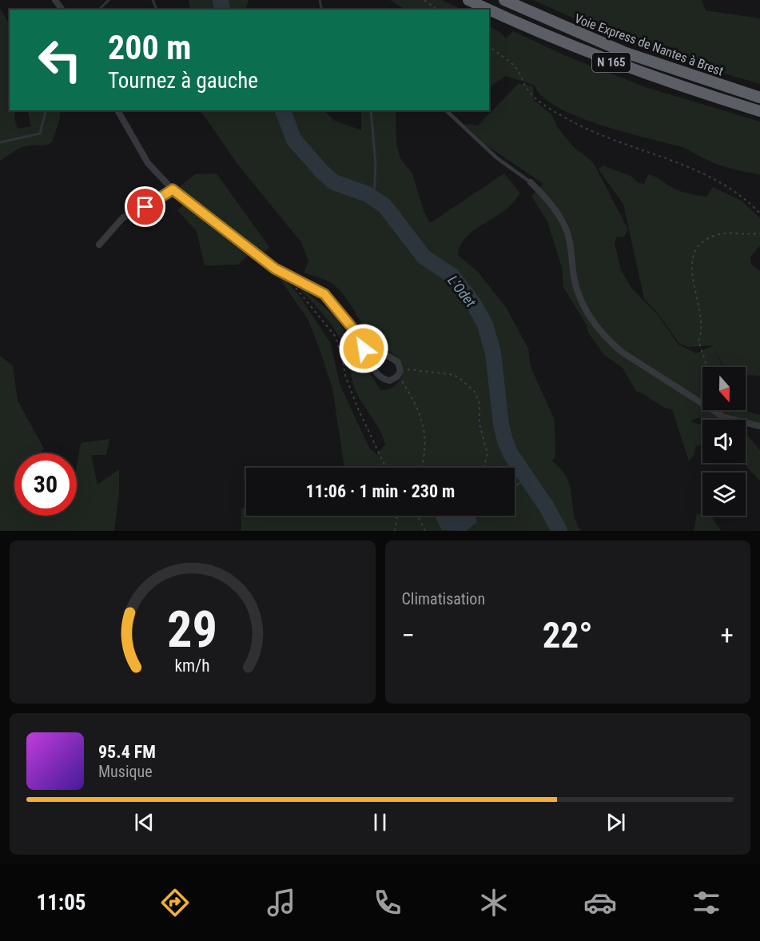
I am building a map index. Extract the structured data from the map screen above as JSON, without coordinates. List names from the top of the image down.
{
  "streets": {
    "highway": ["Voie Express de Nantes à Brest", "N 165"]
  },
  "water": ["L'Odet"],
  "north": "bottom",
  "page": {
    "turn": ["200 m", "Tournez à gauche"],
    "limit": "30",
    "trip": "11:06 · 1 min · 230 m",
    "tile": "Climatisation",
    "heat": ["−", "22°", "+"],
    "song": ["95.4 FM", "Musique"],
    "tabs": "11:05",
    "gauge": ["29", "km/h"]
  }
}
